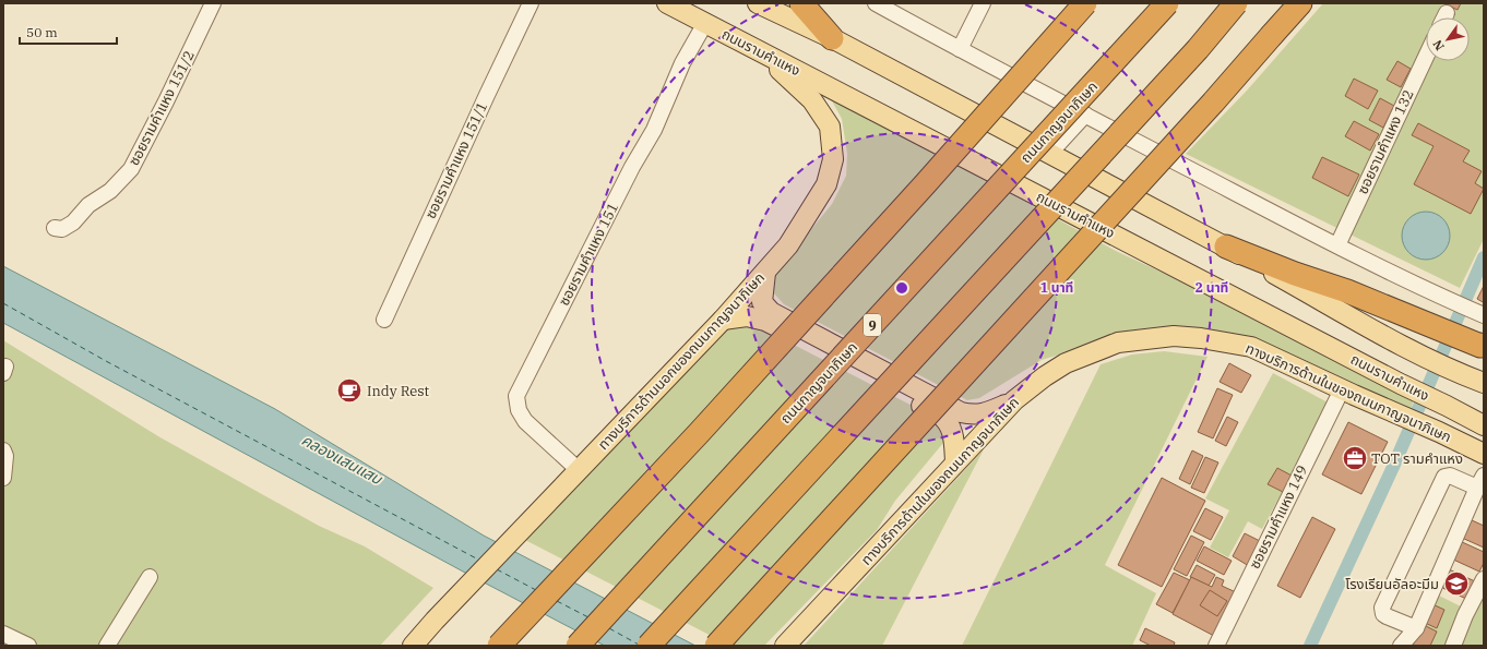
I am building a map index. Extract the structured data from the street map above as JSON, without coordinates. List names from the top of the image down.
{
  "streets": {
    "highway": ["ถนนกาญจนาภิเษก", "9"],
    "main road": ["ถนนรามคำแหง", "ทางบริการด้านนอกของถนนกาญจนาภิเษก", "ทางบริการด้านในของถนนกาญจนาภิเษก"],
    "street": [
      "ซอยรามคำแหง 151/2",
      "ซอยรามคำแหง 132",
      "ซอยรามคำแหง 151/1",
      "ซอยรามคำแหง 151",
      "ซอยรามคำแหง 149"
    ]
  },
  "crossings": [
    ["ถนนรามคำแหง", "ซอยรามคำแหง 151"],
    ["ถนนรามคำแหง", "ทางบริการด้านนอกของถนนกาญจนาภิเษก"],
    ["ซอยรามคำแหง 151", "ทางบริการด้านนอกของถนนกาญจนาภิเษก"],
    ["ทางบริการด้านในของถนนกาญจนาภิเษก", "ซอยรามคำแหง 149"]
  ],
  "water": ["คลองแสนแสบ"],
  "places": {
    "cafe": ["Indy Rest"],
    "office": ["TOT รามคำแหง"],
    "school or university": ["โรงเรียนอัลอะมีม"]
  },
  "scale_bar": "50 m",
  "north": "bottom left",
  "rings": ["1 นาที", "2 นาที"]
}
